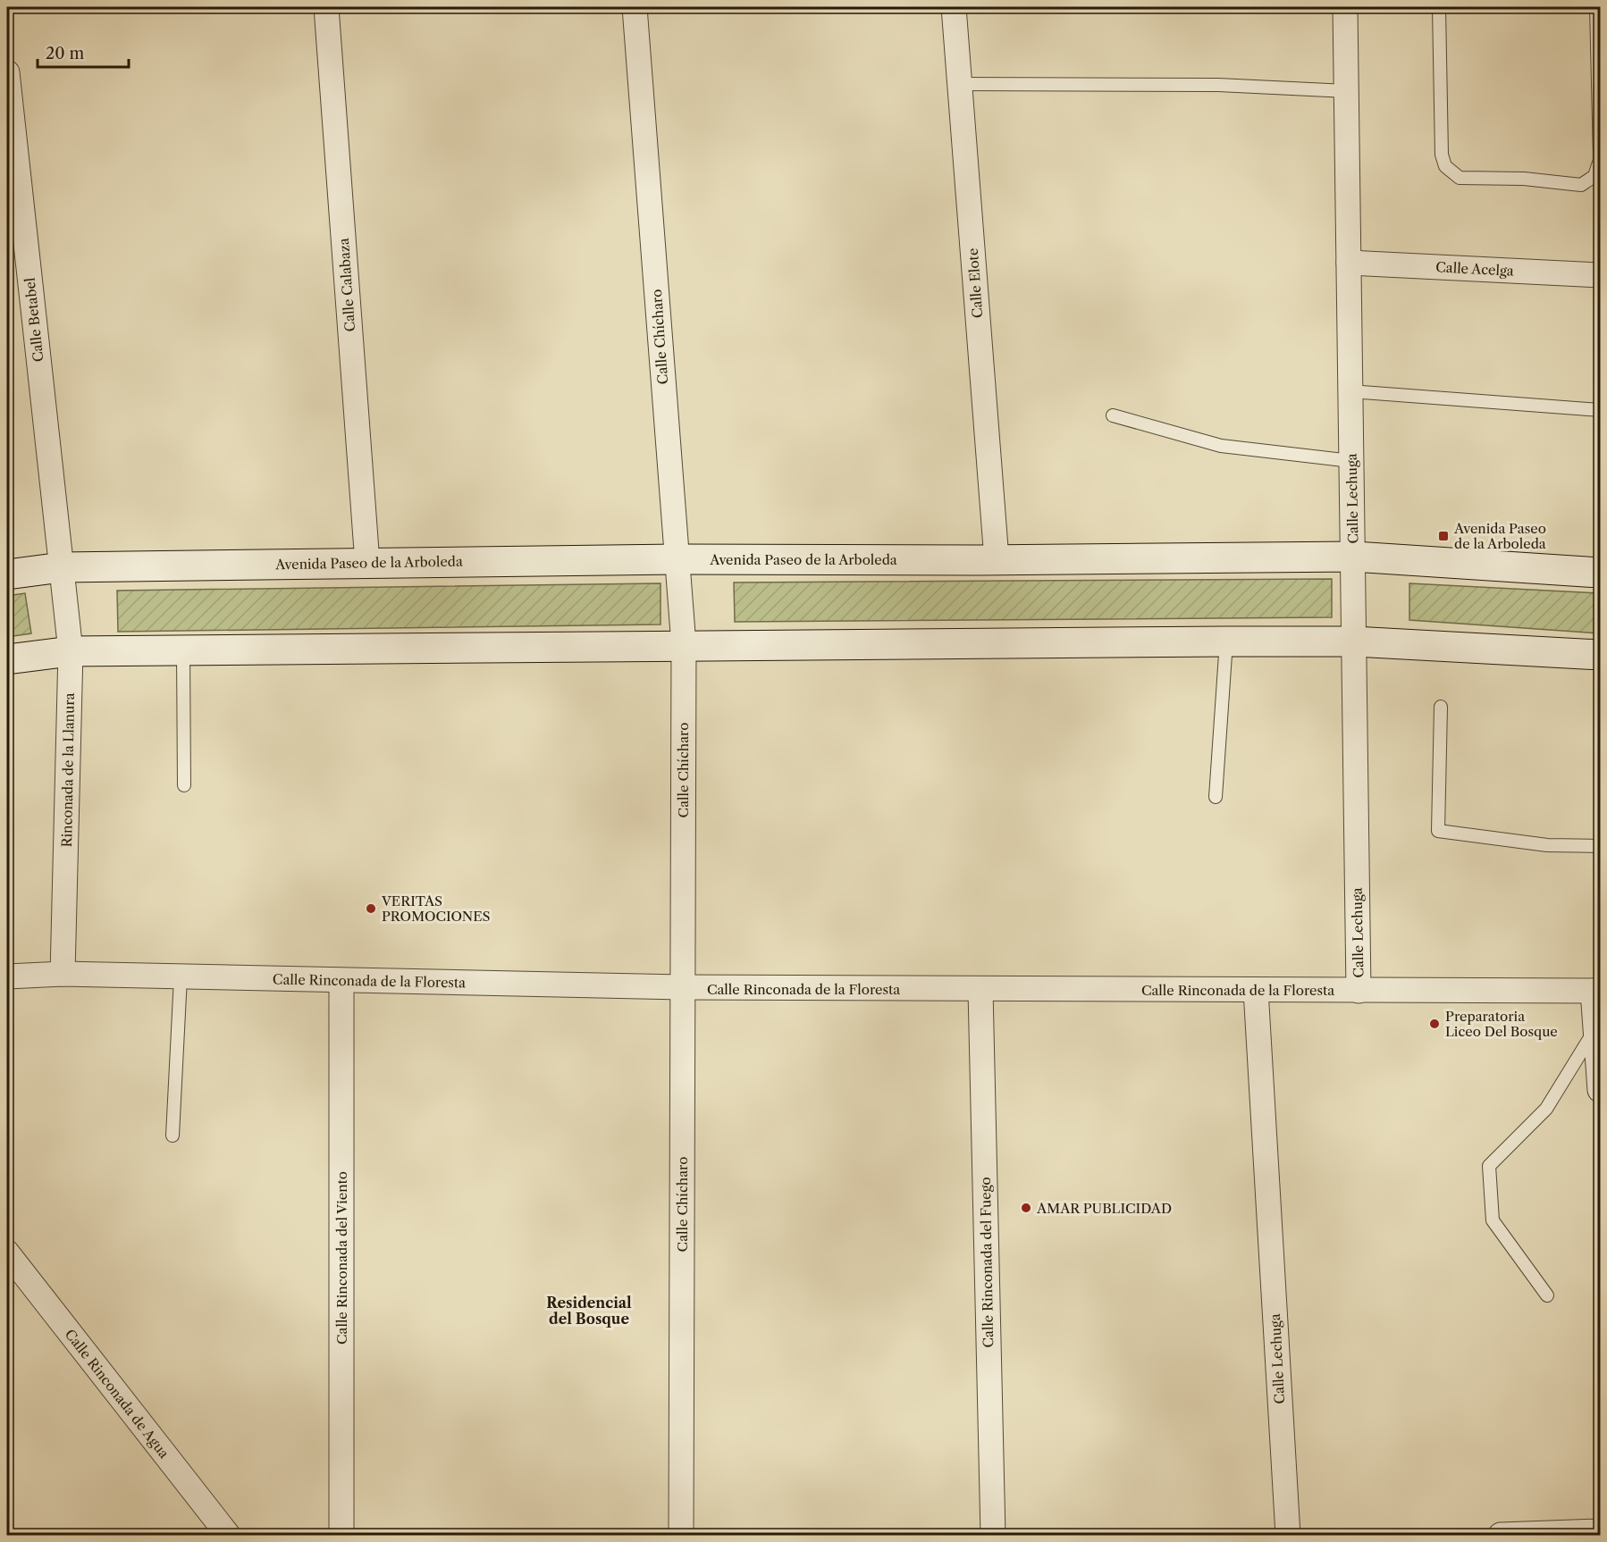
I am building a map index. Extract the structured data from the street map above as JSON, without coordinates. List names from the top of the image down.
{
  "streets": {
    "street": [
      "Calle Acelga",
      "Calle Elote",
      "Calle Calabaza",
      "Calle Betabel",
      "Calle Chícharo",
      "Calle Lechuga",
      "Avenida Paseo de la Arboleda",
      "Rinconada de la Llanura",
      "Calle Rinconada de la Floresta",
      "Calle Rinconada del Viento",
      "Calle Rinconada del Fuego",
      "Calle Rinconada de Agua"
    ]
  },
  "crossings": [
    ["Calle Acelga", "Calle Lechuga"],
    ["Calle Elote", "Avenida Paseo de la Arboleda"],
    ["Calle Calabaza", "Avenida Paseo de la Arboleda"],
    ["Calle Betabel", "Avenida Paseo de la Arboleda"],
    ["Calle Betabel", "Rinconada de la Llanura"],
    ["Calle Chícharo", "Avenida Paseo de la Arboleda"],
    ["Calle Chícharo", "Calle Rinconada de la Floresta"],
    ["Calle Lechuga", "Avenida Paseo de la Arboleda"],
    ["Calle Lechuga", "Calle Rinconada de la Floresta"],
    ["Avenida Paseo de la Arboleda", "Rinconada de la Llanura"],
    ["Rinconada de la Llanura", "Calle Rinconada de la Floresta"],
    ["Calle Rinconada de la Floresta", "Calle Rinconada del Viento"],
    ["Calle Rinconada de la Floresta", "Calle Rinconada del Fuego"]
  ],
  "districts": ["Residencial del Bosque"],
  "places": {
    "transit": ["Avenida Paseo de la Arboleda"],
    "other": ["VERITAS PROMOCIONES", "Preparatoria Liceo Del Bosque", "AMAR PUBLICIDAD"]
  },
  "scale_bar": "20 m"
}
